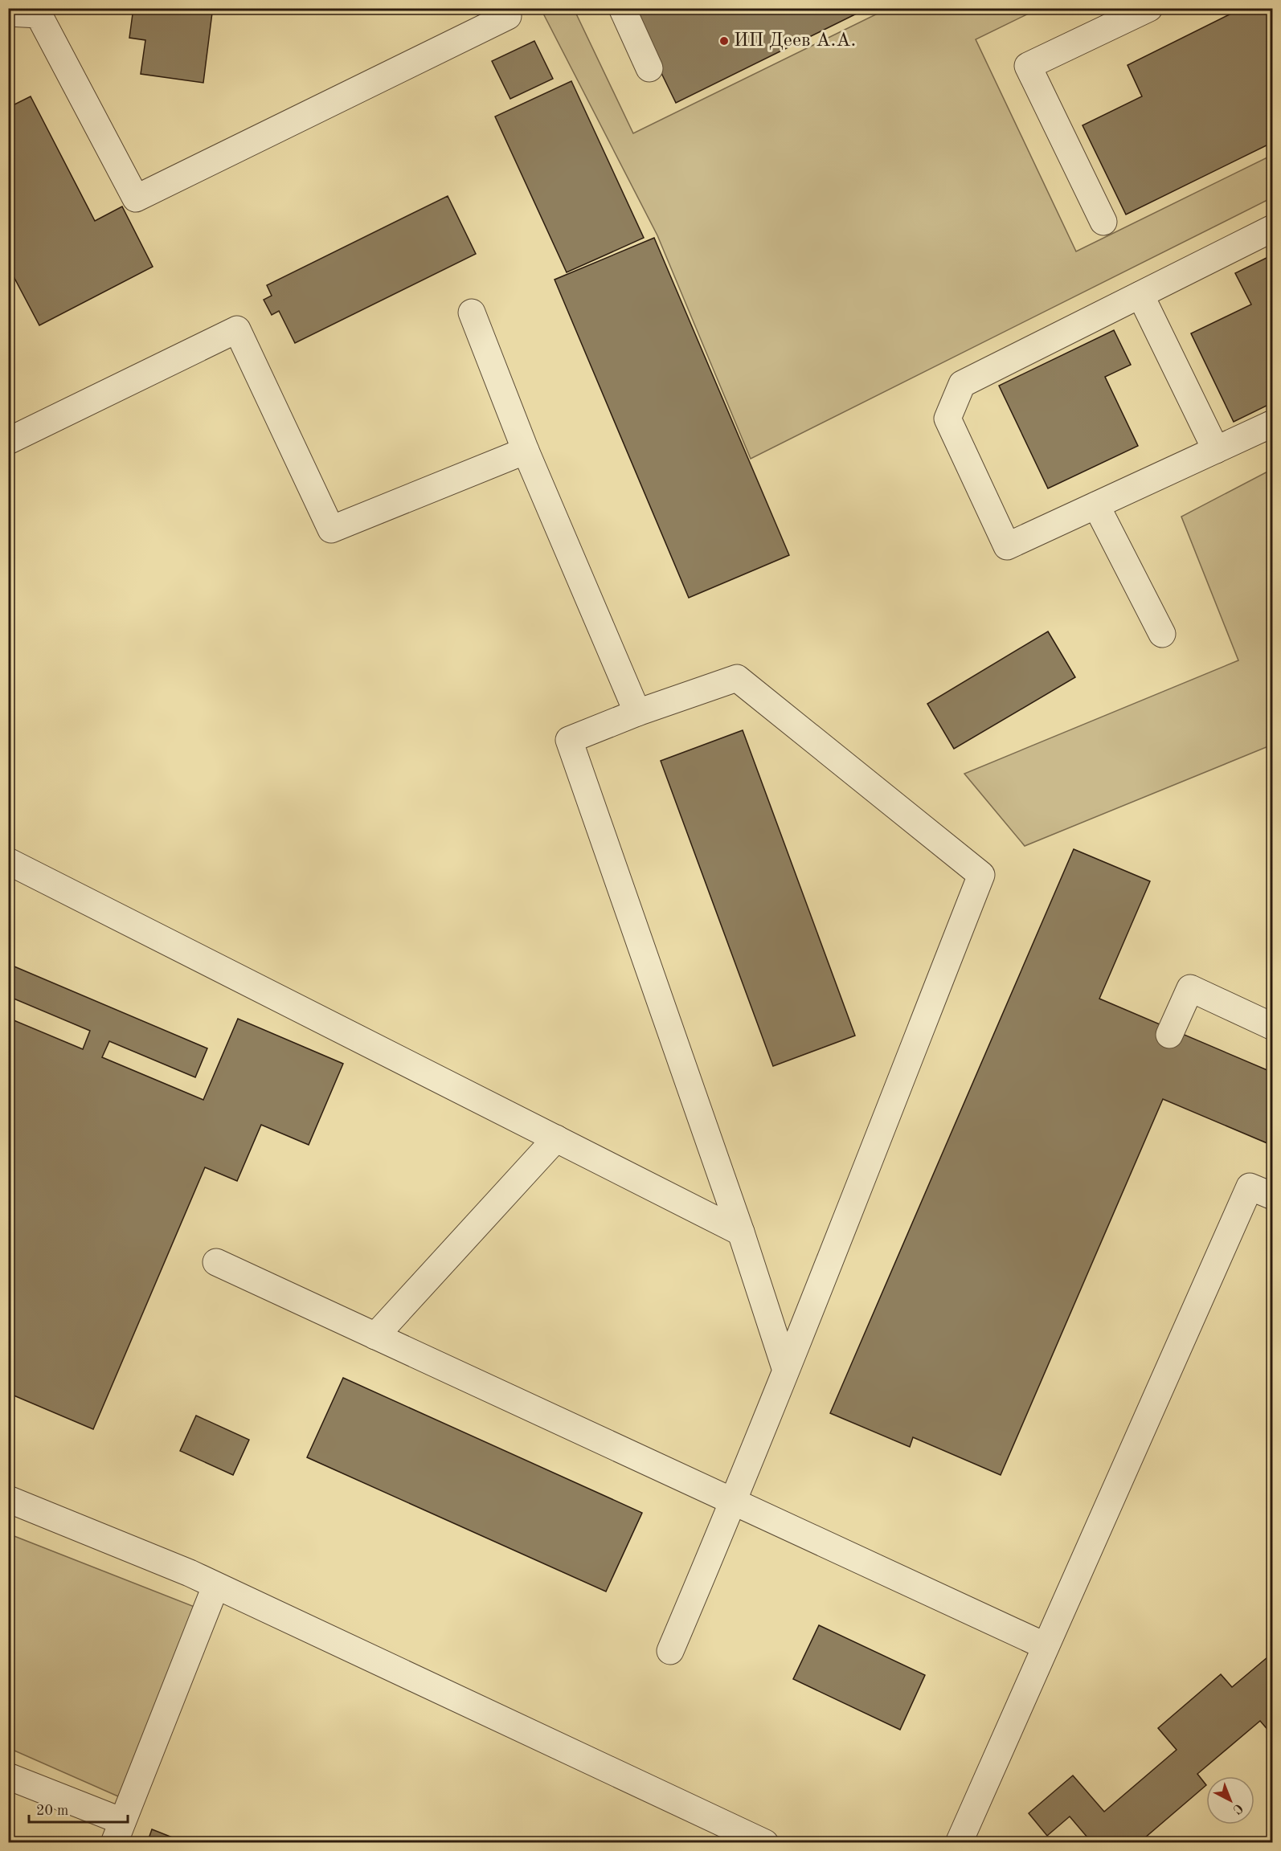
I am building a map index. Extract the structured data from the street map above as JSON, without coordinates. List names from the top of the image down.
{
  "places": ["ИП Деев А.А."],
  "scale_bar": "20 m",
  "north": "bottom right"
}
